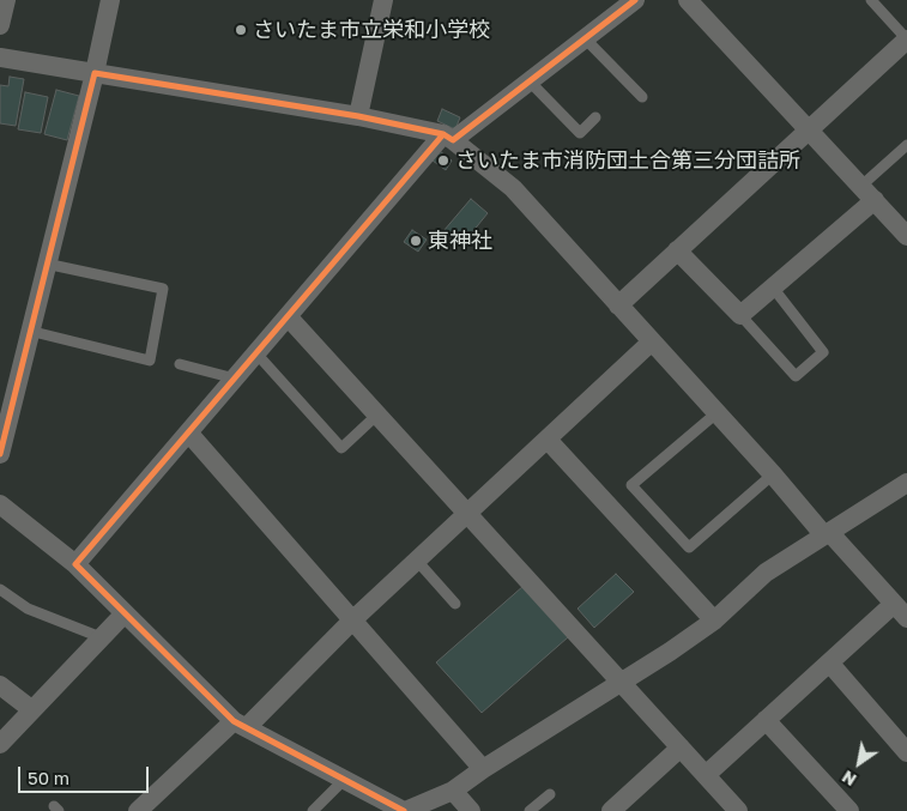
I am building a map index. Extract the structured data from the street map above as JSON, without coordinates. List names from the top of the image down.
{
  "places": ["さいたま市立栄和小学校", "さいたま市消防団土合第三分団詰所", "東神社"],
  "scale_bar": "50 m",
  "north": "bottom left"
}
